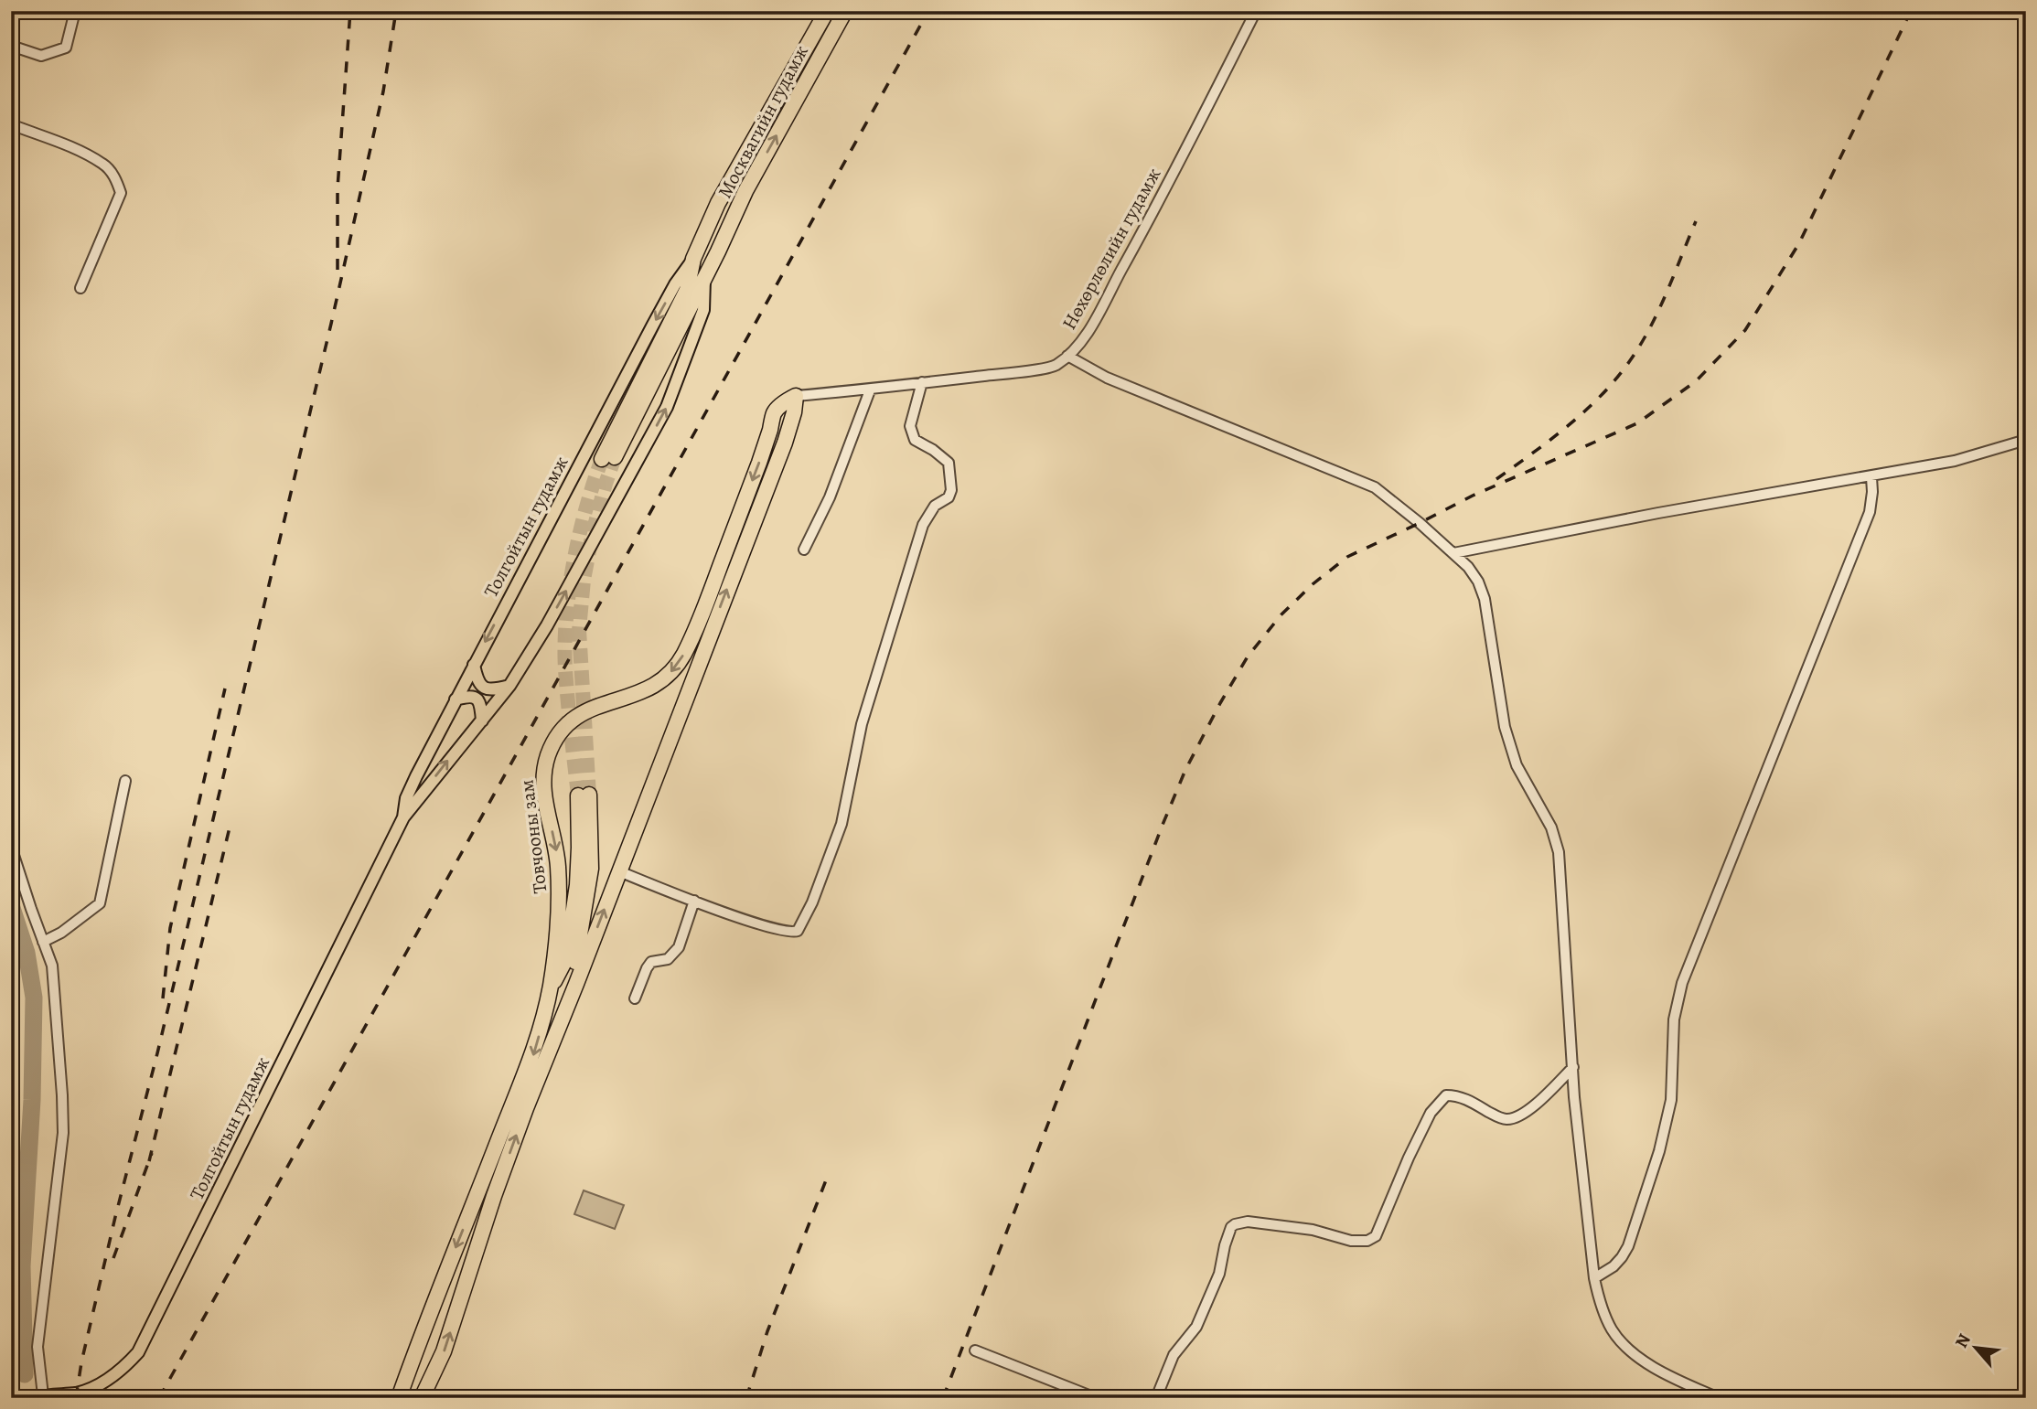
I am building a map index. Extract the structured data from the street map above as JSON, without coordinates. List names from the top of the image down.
{
  "streets": {
    "highway": ["Москвагийн гудамж", "Товчооны зам"],
    "main road": ["Толгойтын гудамж"],
    "street": ["Нөхөрлөлийн гудамж"]
  },
  "crossings": [
    ["Москвагийн гудамж", "Толгойтын гудамж"],
    ["Нөхөрлөлийн гудамж", "Товчооны зам"]
  ],
  "north": "top left"
}
